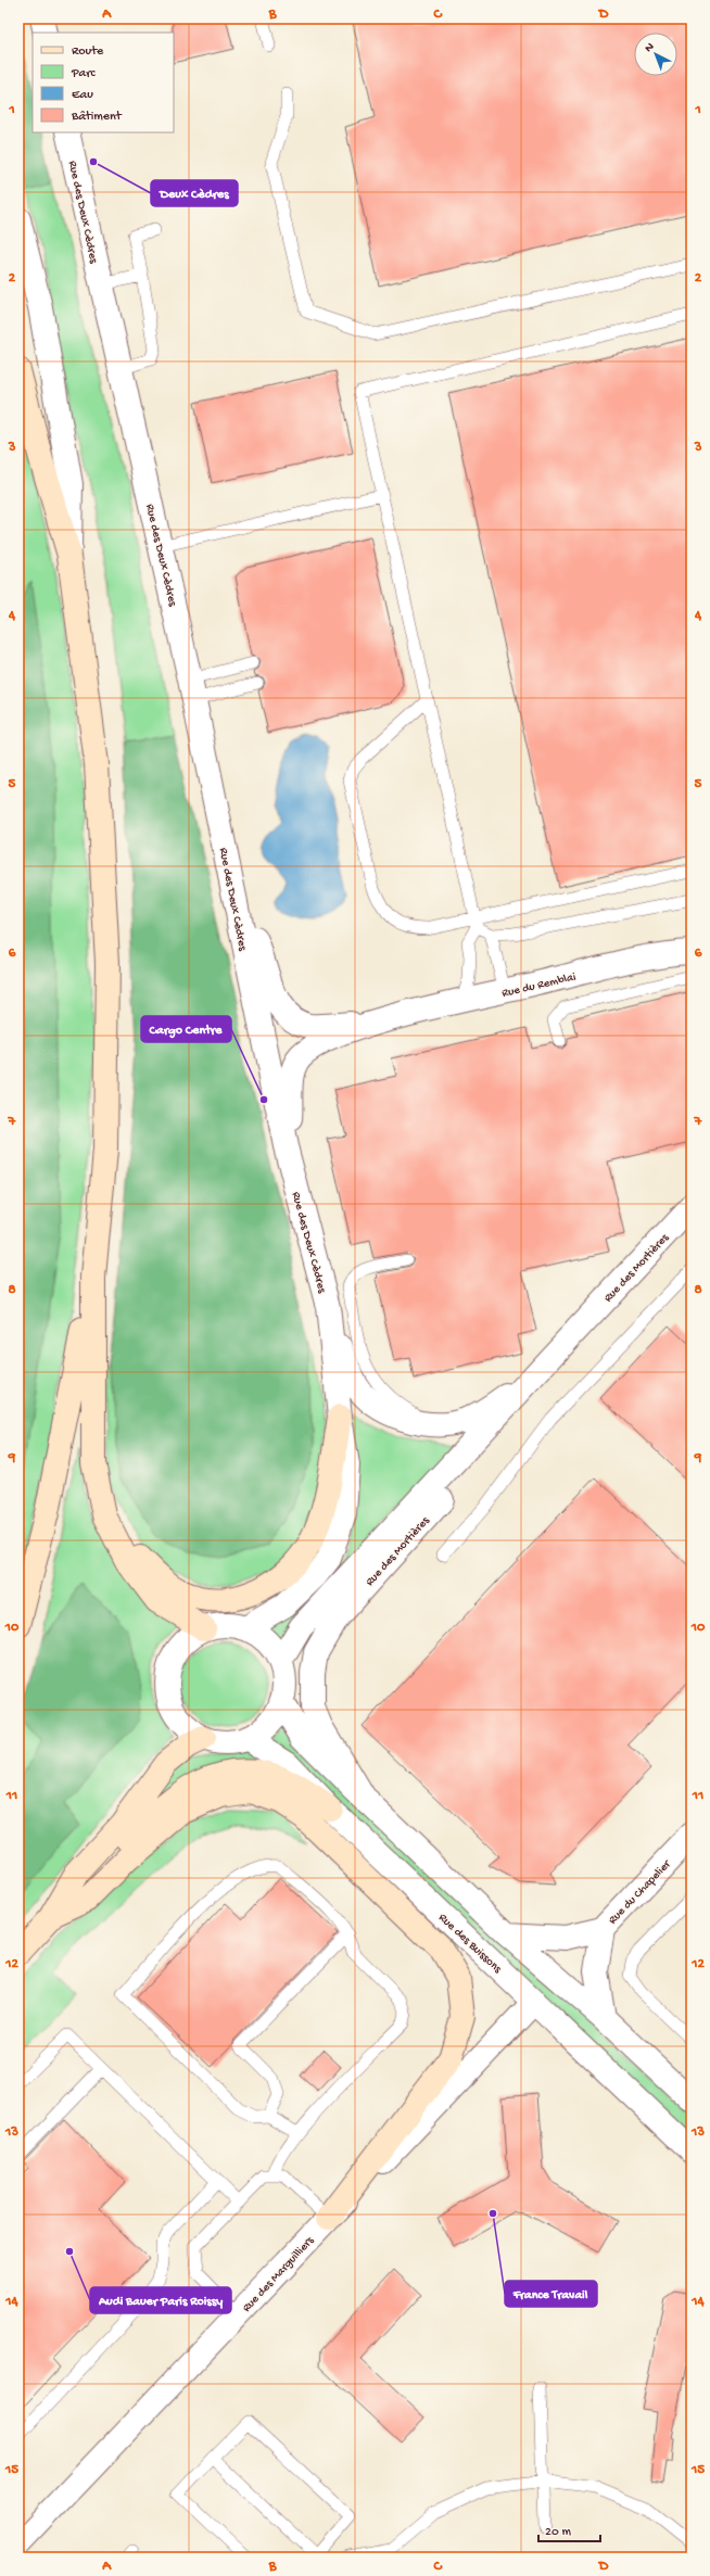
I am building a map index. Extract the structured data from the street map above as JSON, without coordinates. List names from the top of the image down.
{
  "streets": {
    "street": [
      "Rue des Deux Cèdres",
      "Rue du Remblai",
      "Rue des Mortières",
      "Rue du Chapelier",
      "Rue des Buissons",
      "Rue des Marguilliers"
    ]
  },
  "crossings": [
    ["Rue des Deux Cèdres", "Rue du Remblai"],
    ["Rue des Deux Cèdres", "Rue des Mortières"],
    ["Rue des Deux Cèdres", "Rue des Buissons"],
    ["Rue des Mortières", "Rue des Buissons"],
    ["Rue des Buissons", "Rue des Marguilliers"]
  ],
  "places": [
    "Deux Cèdres",
    "Cargo Centre",
    "France Travail",
    "Audi Bauer Paris Roissy"
  ],
  "legend": [
    "Route",
    "Parc",
    "Eau",
    "Bâtiment"
  ],
  "scale_bar": "20 m",
  "north": "top left",
  "grid": {
    "columns": [
      "A",
      "B",
      "C",
      "D"
    ],
    "rows": [
      "1",
      "2",
      "3",
      "4",
      "5",
      "6",
      "7",
      "8",
      "9",
      "10",
      "11",
      "12",
      "13",
      "14",
      "15"
    ]
  }
}
